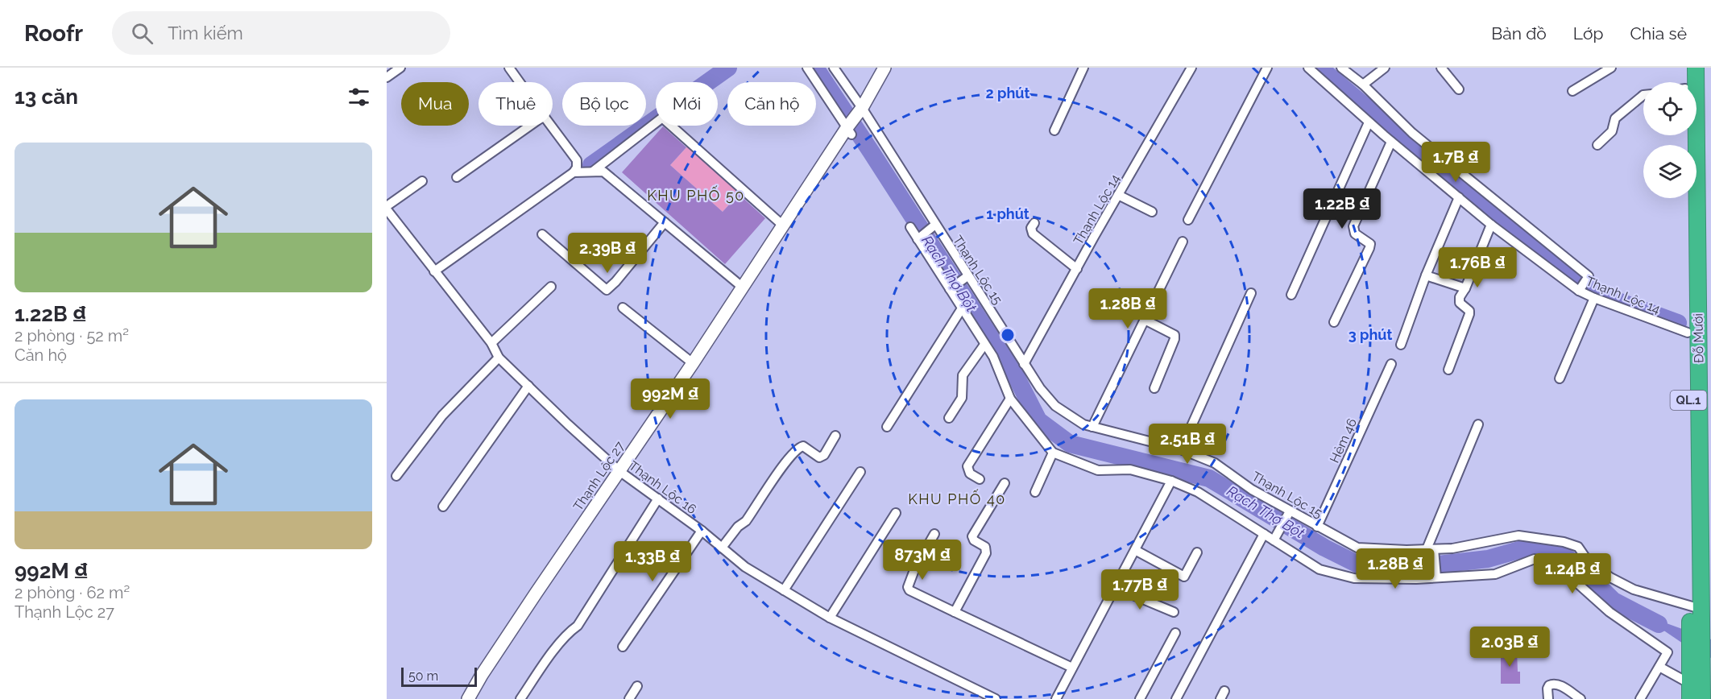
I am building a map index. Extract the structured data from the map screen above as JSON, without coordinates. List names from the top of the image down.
{
  "streets": {
    "highway": ["Đỗ Mười", "QL.1"],
    "street": [
      "Thạnh Lộc 14",
      "Thạnh Lộc 15",
      "Hẻm 46",
      "Thạnh Lộc 27",
      "Thạnh Lộc 16"
    ]
  },
  "crossings": [
    ["Thạnh Lộc 14", "Thạnh Lộc 15"],
    ["Thạnh Lộc 14", "Đỗ Mười"],
    ["Thạnh Lộc 15", "Đỗ Mười"],
    ["Thạnh Lộc 15", "QL.1"],
    ["Thạnh Lộc 15", "Hẻm 46"],
    ["Thạnh Lộc 15", "Thạnh Lộc 27"],
    ["Đỗ Mười", "QL.1"],
    ["Thạnh Lộc 27", "Thạnh Lộc 16"]
  ],
  "districts": ["KHU PHỐ 50", "KHU PHỐ 40"],
  "water": ["Rạch Thợ Bột"],
  "scale_bar": "50 m",
  "page": {
    "header": "Roofr",
    "search": "Tìm kiếm",
    "nav": ["Bản đồ", "Lớp", "Chia sẻ"],
    "heading": "13 căn",
    "chip": [
      "Mua",
      "Thuê",
      "Bộ lọc",
      "Mới",
      "Căn hộ"
    ],
    "list": [
      {
        "name": "1.22B ₫",
        "note": "2 phòng · 52 m² · Căn hộ"
      },
      {
        "name": "992M ₫",
        "note": "2 phòng · 62 m² · Thạnh Lộc 27"
      }
    ],
    "price": [
      "1.7B ₫",
      "1.22B ₫",
      "2.39B ₫",
      "1.76B ₫",
      "1.28B ₫",
      "992M ₫",
      "2.51B ₫",
      "873M ₫",
      "1.33B ₫",
      "1.28B ₫",
      "1.24B ₫",
      "1.77B ₫",
      "2.03B ₫"
    ],
    "scale": "50 m"
  },
  "rings": ["2 phút", "1 phút", "3 phút"]
}
